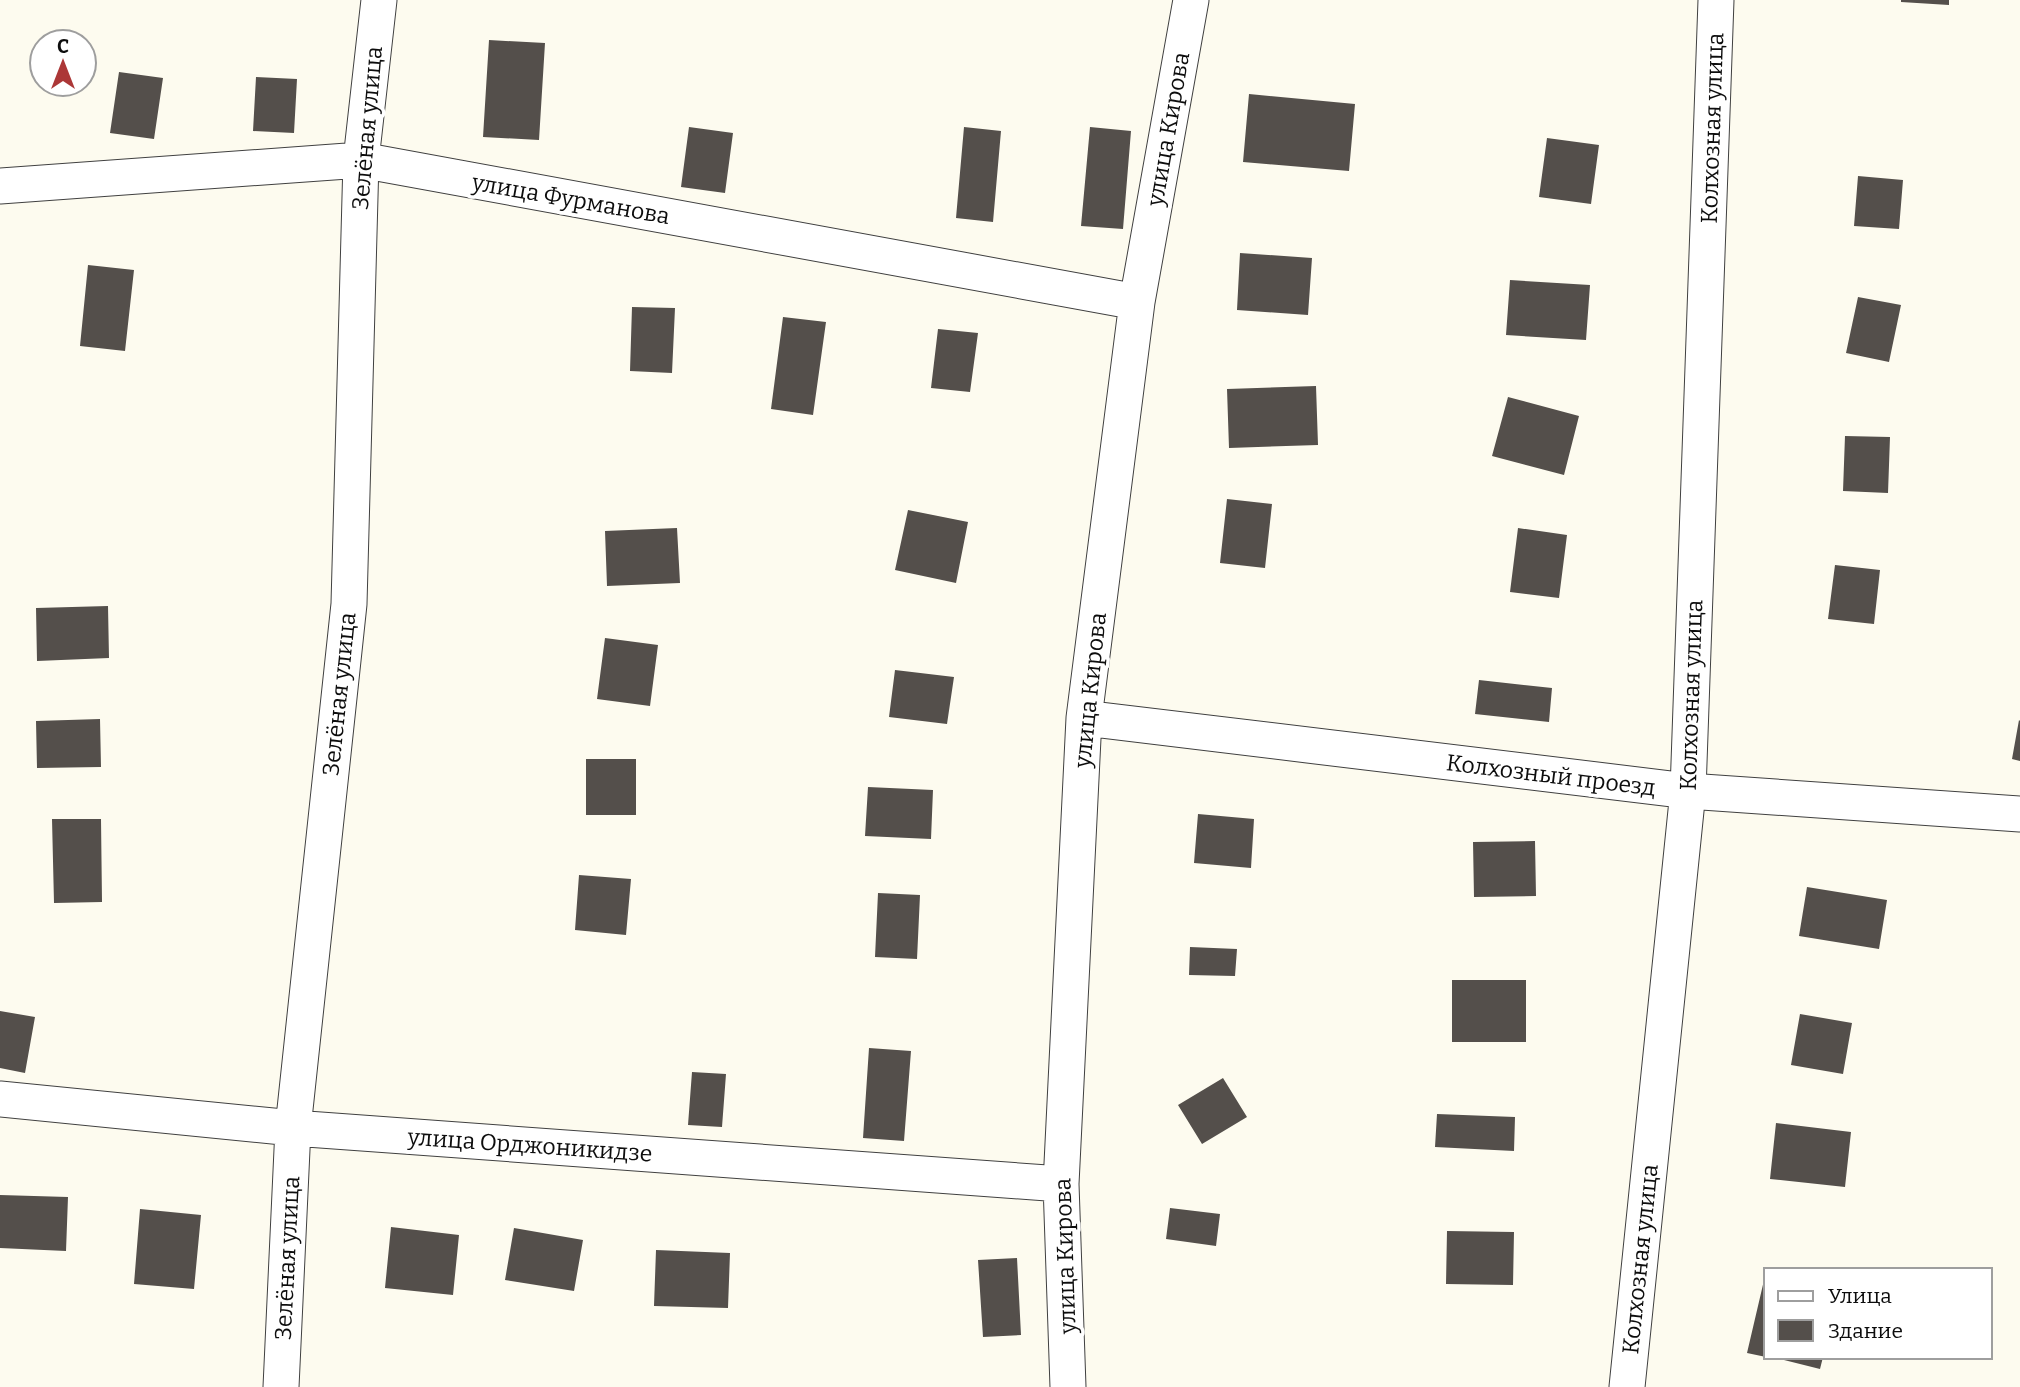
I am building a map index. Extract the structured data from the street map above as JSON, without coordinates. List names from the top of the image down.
{
  "streets": {
    "street": [
      "Зелёная улица",
      "Колхозная улица",
      "улица Кирова",
      "улица Фурманова",
      "Колхозный проезд",
      "улица Орджоникидзе"
    ]
  },
  "crossings": [
    ["Зелёная улица", "улица Фурманова"],
    ["Зелёная улица", "улица Орджоникидзе"],
    ["Колхозная улица", "Колхозный проезд"],
    ["улица Кирова", "улица Фурманова"],
    ["улица Кирова", "Колхозный проезд"],
    ["улица Кирова", "улица Орджоникидзе"]
  ],
  "legend": ["Улица", "Здание"],
  "north": "top"
}
